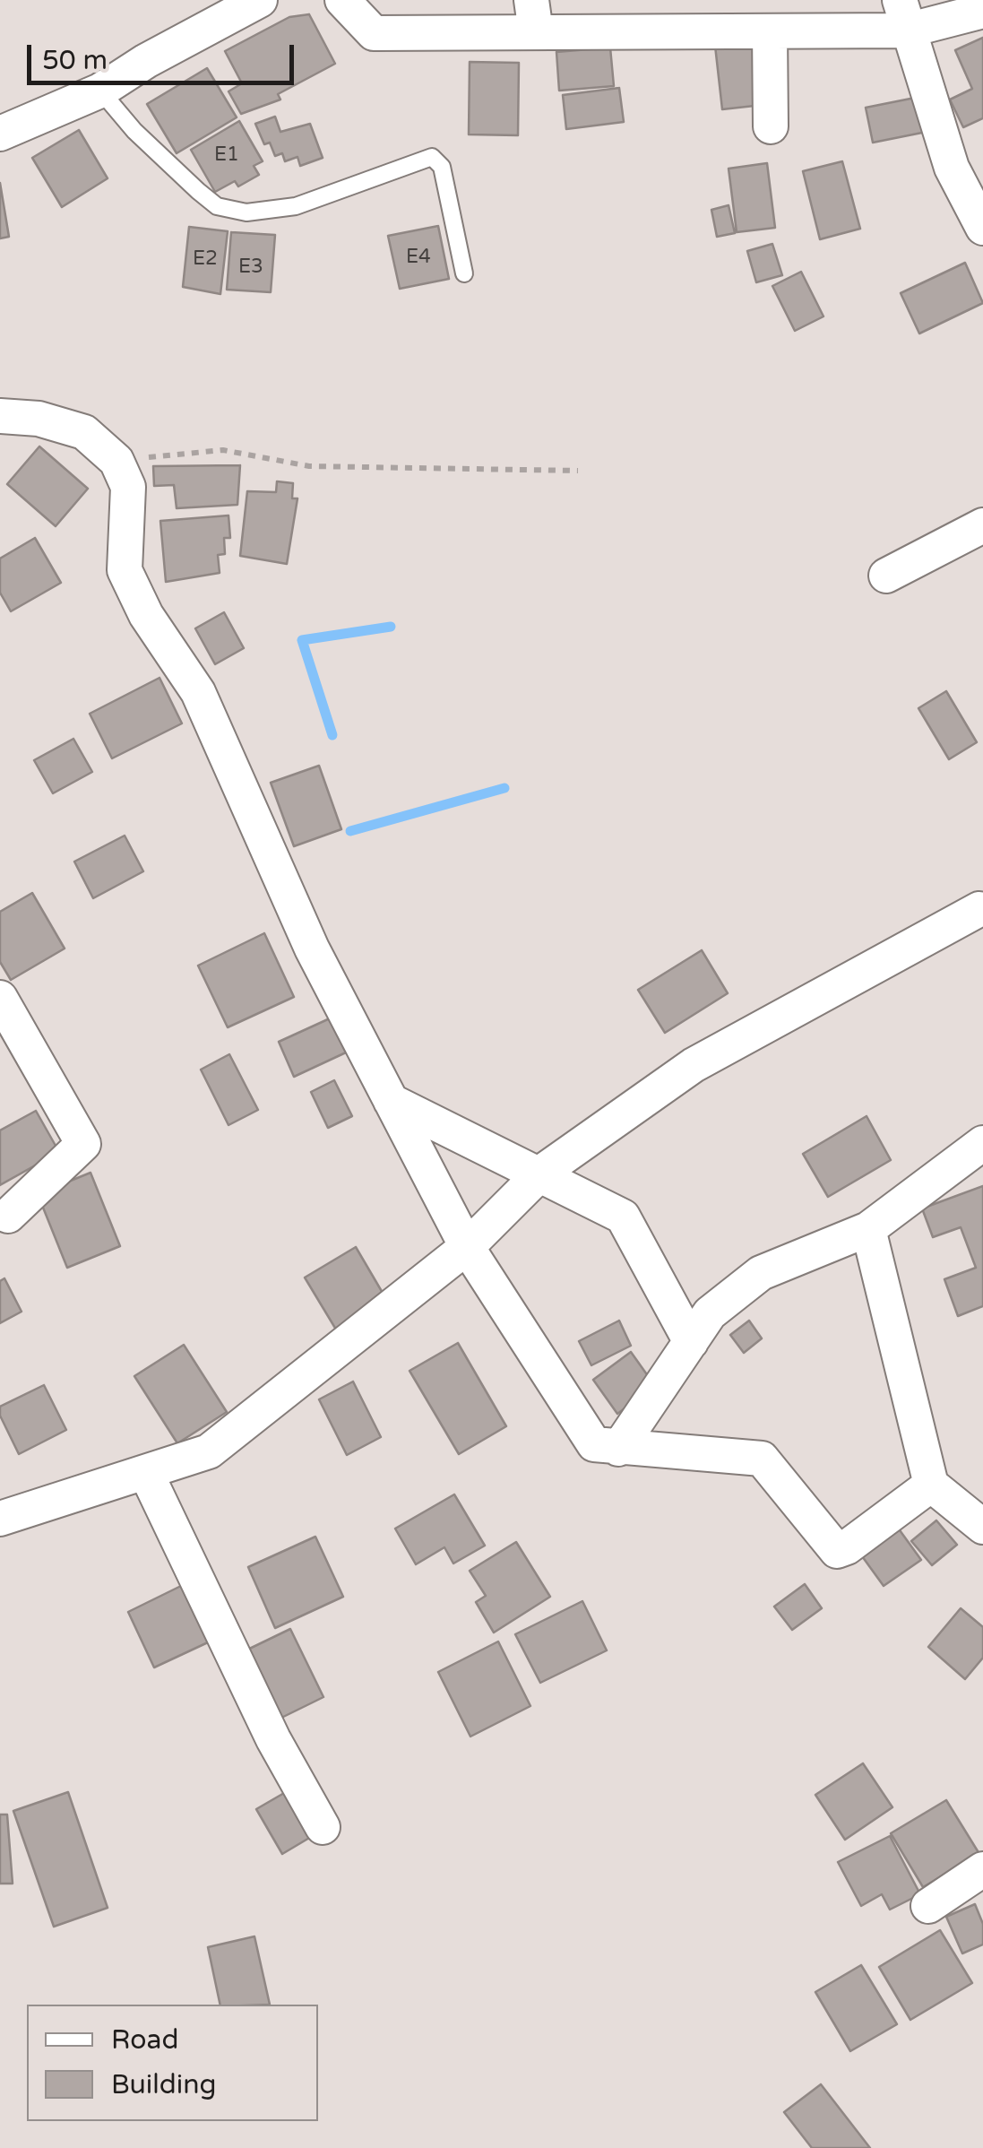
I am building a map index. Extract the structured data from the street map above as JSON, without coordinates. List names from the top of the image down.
{
  "house_numbers": [
    "E1",
    "E4",
    "E2",
    "E3"
  ],
  "legend": ["Road", "Building"],
  "scale_bar": "50 m"
}
